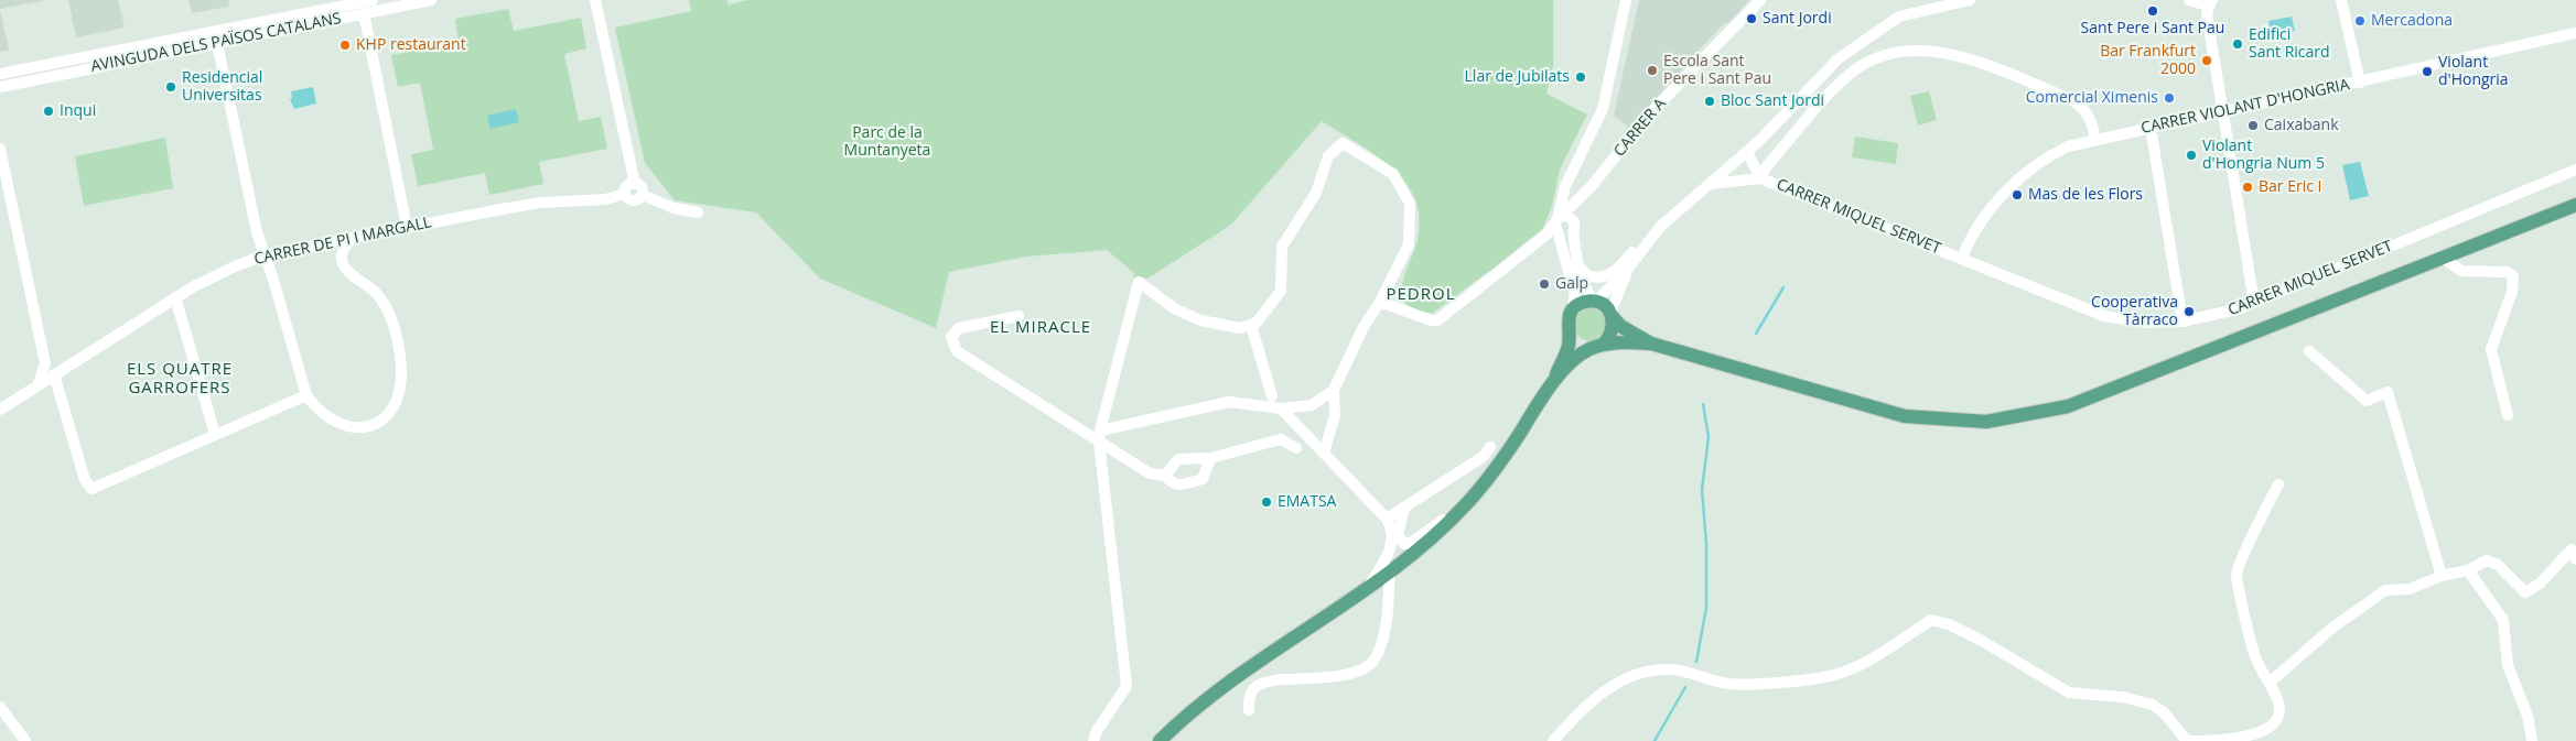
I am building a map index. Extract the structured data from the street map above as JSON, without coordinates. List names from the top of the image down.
{
  "streets": {
    "street": [
      "AVINGUDA DELS PAÏSOS CATALANS",
      "CARRER VIOLANT D'HONGRIA",
      "CARRER A",
      "CARRER MIQUEL SERVET",
      "CARRER DE PI I MARGALL"
    ]
  },
  "crossings": [
    ["CARRER VIOLANT D'HONGRIA", "CARRER MIQUEL SERVET"]
  ],
  "districts": ["PEDROL", "EL MIRACLE", "ELS QUATRE GARROFERS"],
  "parks": ["Parc de la Muntanyeta"],
  "places": [
    "Sant Pere i Sant Pau",
    "Sant Jordi",
    "Mercadona",
    "Edifici Sant Ricard",
    "KHP restaurant",
    "Bar Frankfurt 2000",
    "Escola Sant Pere i Sant Pau",
    "Violant d'Hongria",
    "Llar de Jubilats",
    "Residencial Universitas",
    "Comercial Ximenis",
    "Bloc Sant Jordi",
    "Inqui",
    "Caixabank",
    "Violant d'Hongria Num 5",
    "Bar Eric I",
    "Mas de les Flors",
    "Galp",
    "Cooperativa Tàrraco",
    "EMATSA"
  ]
}
